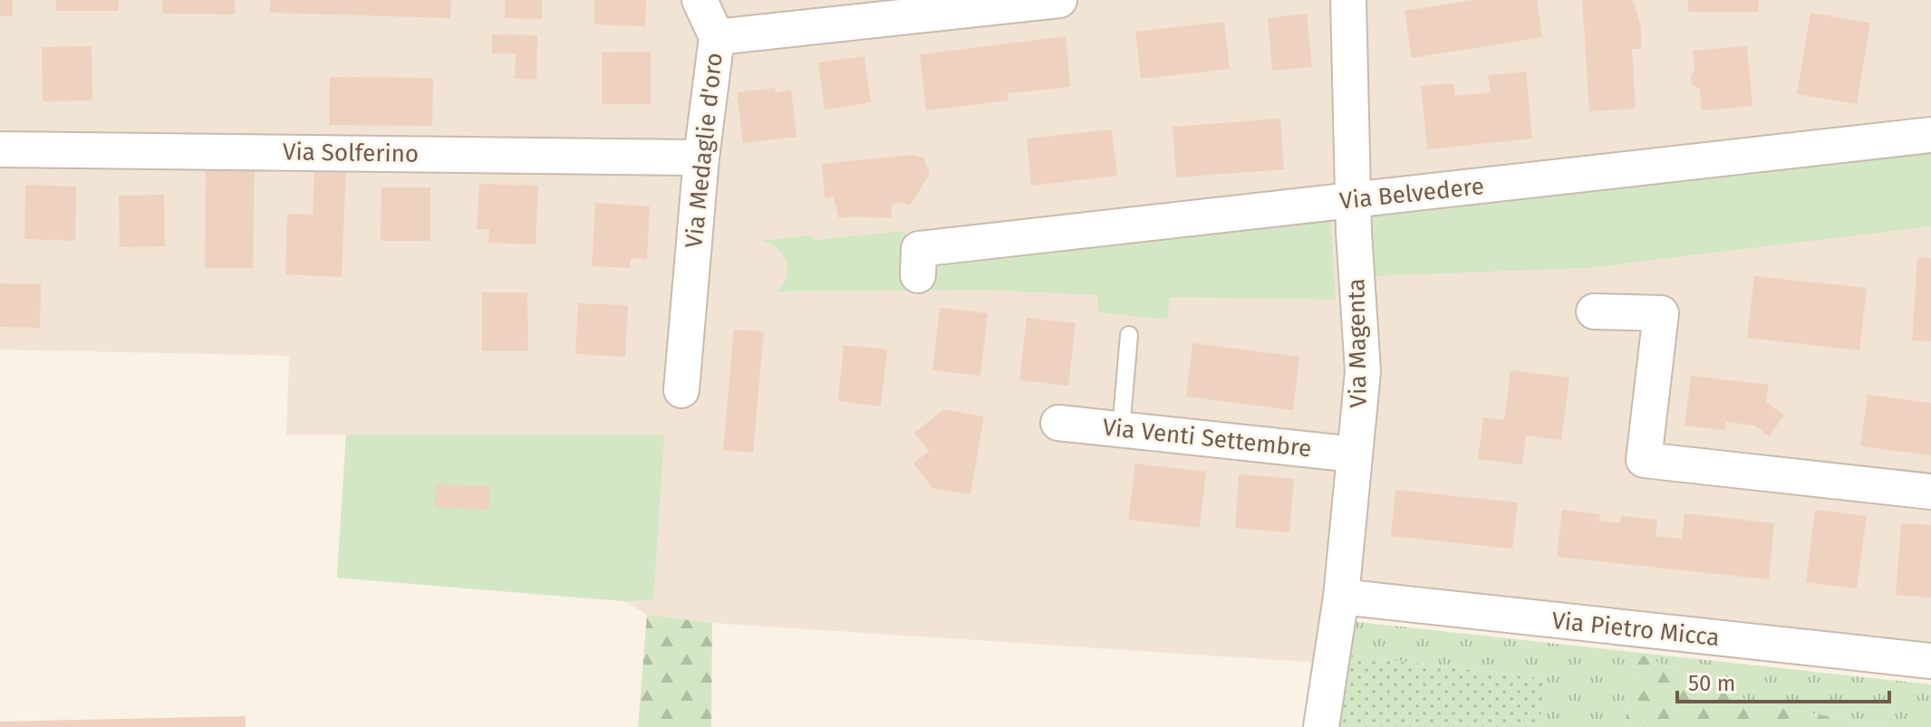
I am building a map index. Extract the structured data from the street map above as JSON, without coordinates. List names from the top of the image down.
{
  "streets": {
    "street": [
      "Via Medaglie d'oro",
      "Via Solferino",
      "Via Belvedere",
      "Via Magenta",
      "Via Venti Settembre",
      "Via Pietro Micca"
    ]
  },
  "crossings": [
    ["Via Medaglie d'oro", "Via Solferino"],
    ["Via Belvedere", "Via Magenta"],
    ["Via Magenta", "Via Venti Settembre"],
    ["Via Magenta", "Via Pietro Micca"]
  ],
  "scale_bar": "50 m"
}
